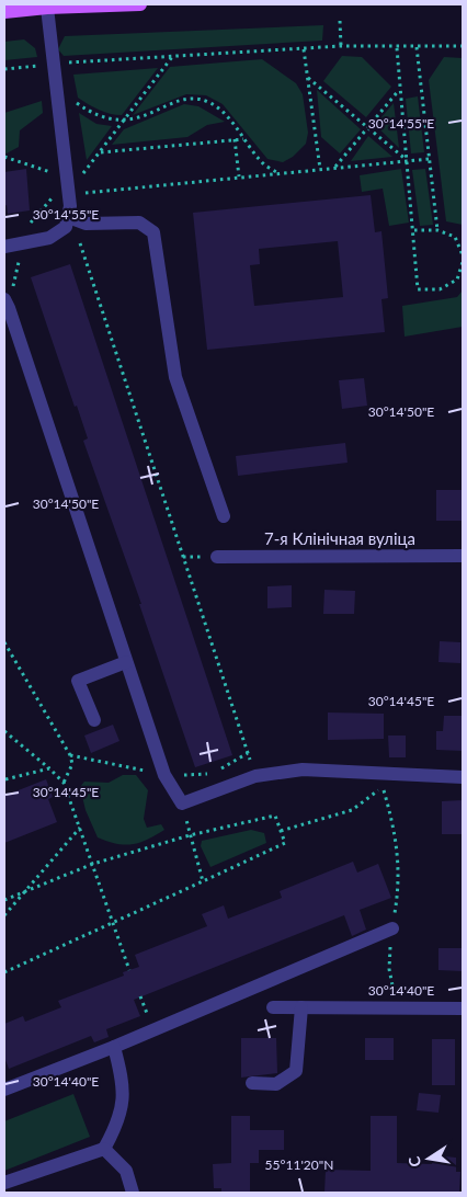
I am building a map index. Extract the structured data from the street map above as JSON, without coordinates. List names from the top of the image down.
{
  "streets": {
    "street": ["7-я Клінічная вуліца"]
  },
  "north": "left",
  "coordinates": [
    "30°14'55\"E",
    "30°14'50\"E",
    "30°14'45\"E",
    "30°14'40\"E",
    "55°11'20\"N"
  ]
}
